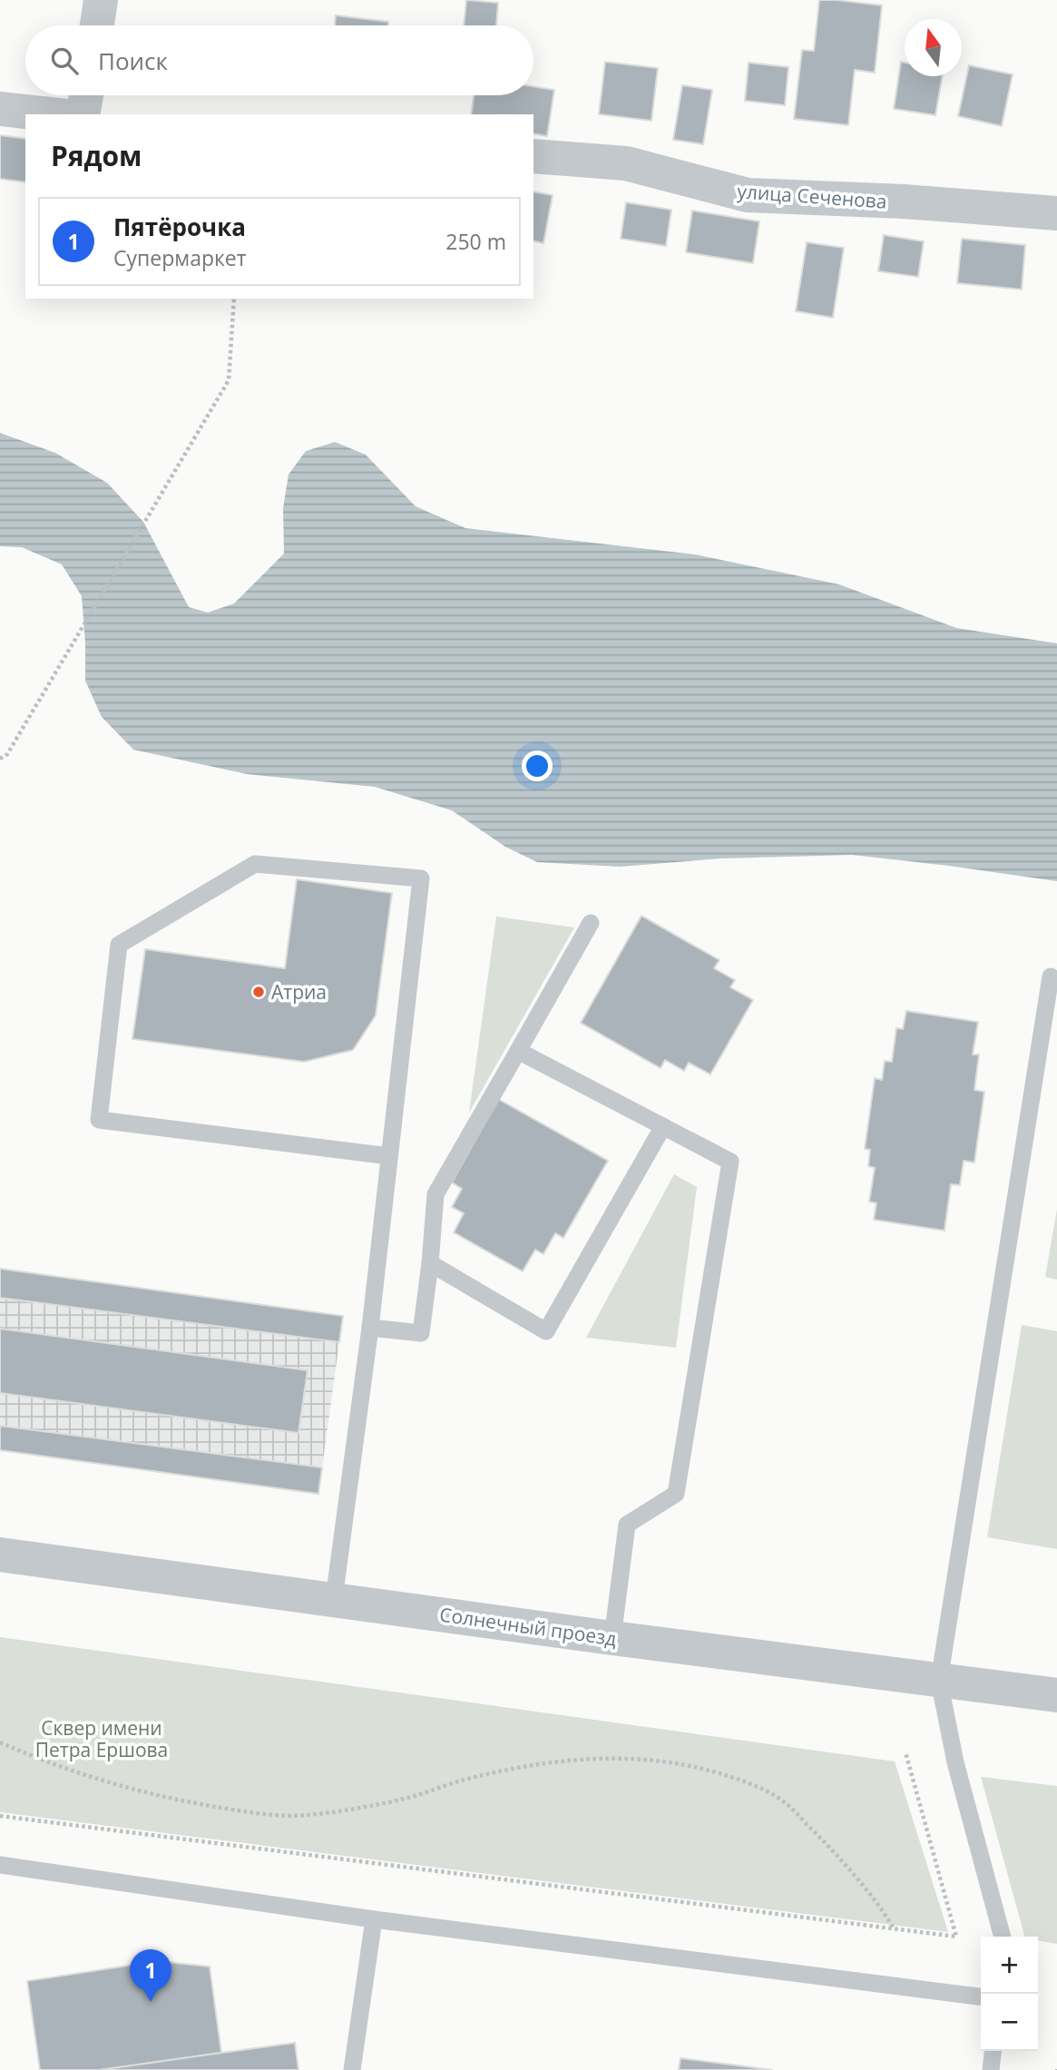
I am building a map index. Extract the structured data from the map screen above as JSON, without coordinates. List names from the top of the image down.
{
  "streets": {
    "street": ["улица Сеченова", "Солнечный проезд"]
  },
  "parks": ["Сквер имени Петра Ершова"],
  "places": ["Атриа"],
  "north": "top",
  "page": {
    "search": "Поиск",
    "heading": "Рядом",
    "list": [
      {
        "mark": "1",
        "name": "Пятёрочка",
        "note": "Супермаркет",
        "value": "250 m"
      }
    ],
    "map_buttons": ["+", "−"],
    "pins": "1"
  }
}
